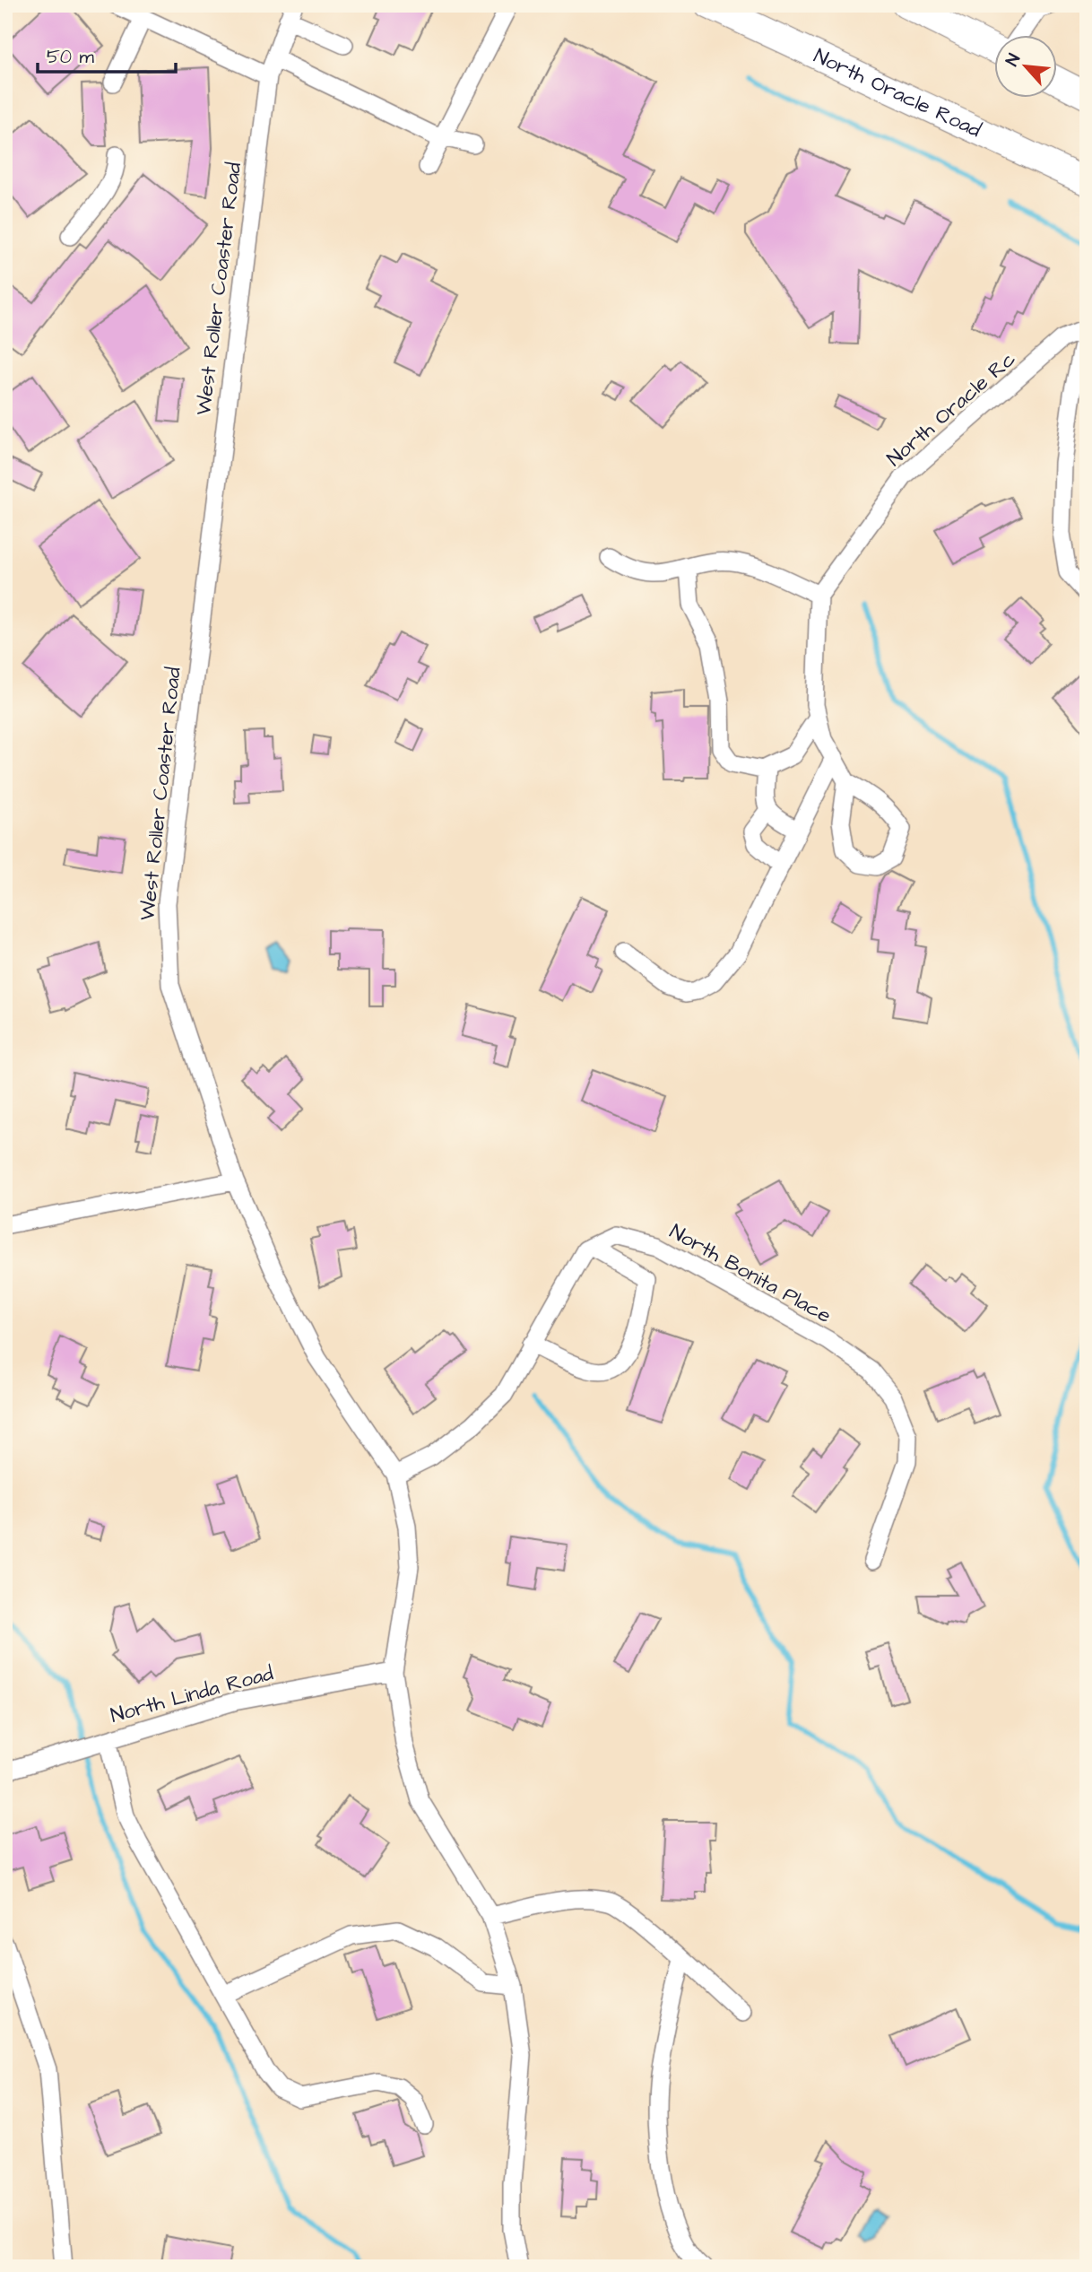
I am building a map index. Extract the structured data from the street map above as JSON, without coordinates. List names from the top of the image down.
{
  "streets": {
    "highway": ["North Oracle Road"],
    "street": [
      "West Roller Coaster Road",
      "North Oracle Rc",
      "North Bonita Place",
      "North Linda Road"
    ]
  },
  "crossings": [
    ["West Roller Coaster Road", "North Linda Road"]
  ],
  "scale_bar": "50 m",
  "north": "top left"
}
